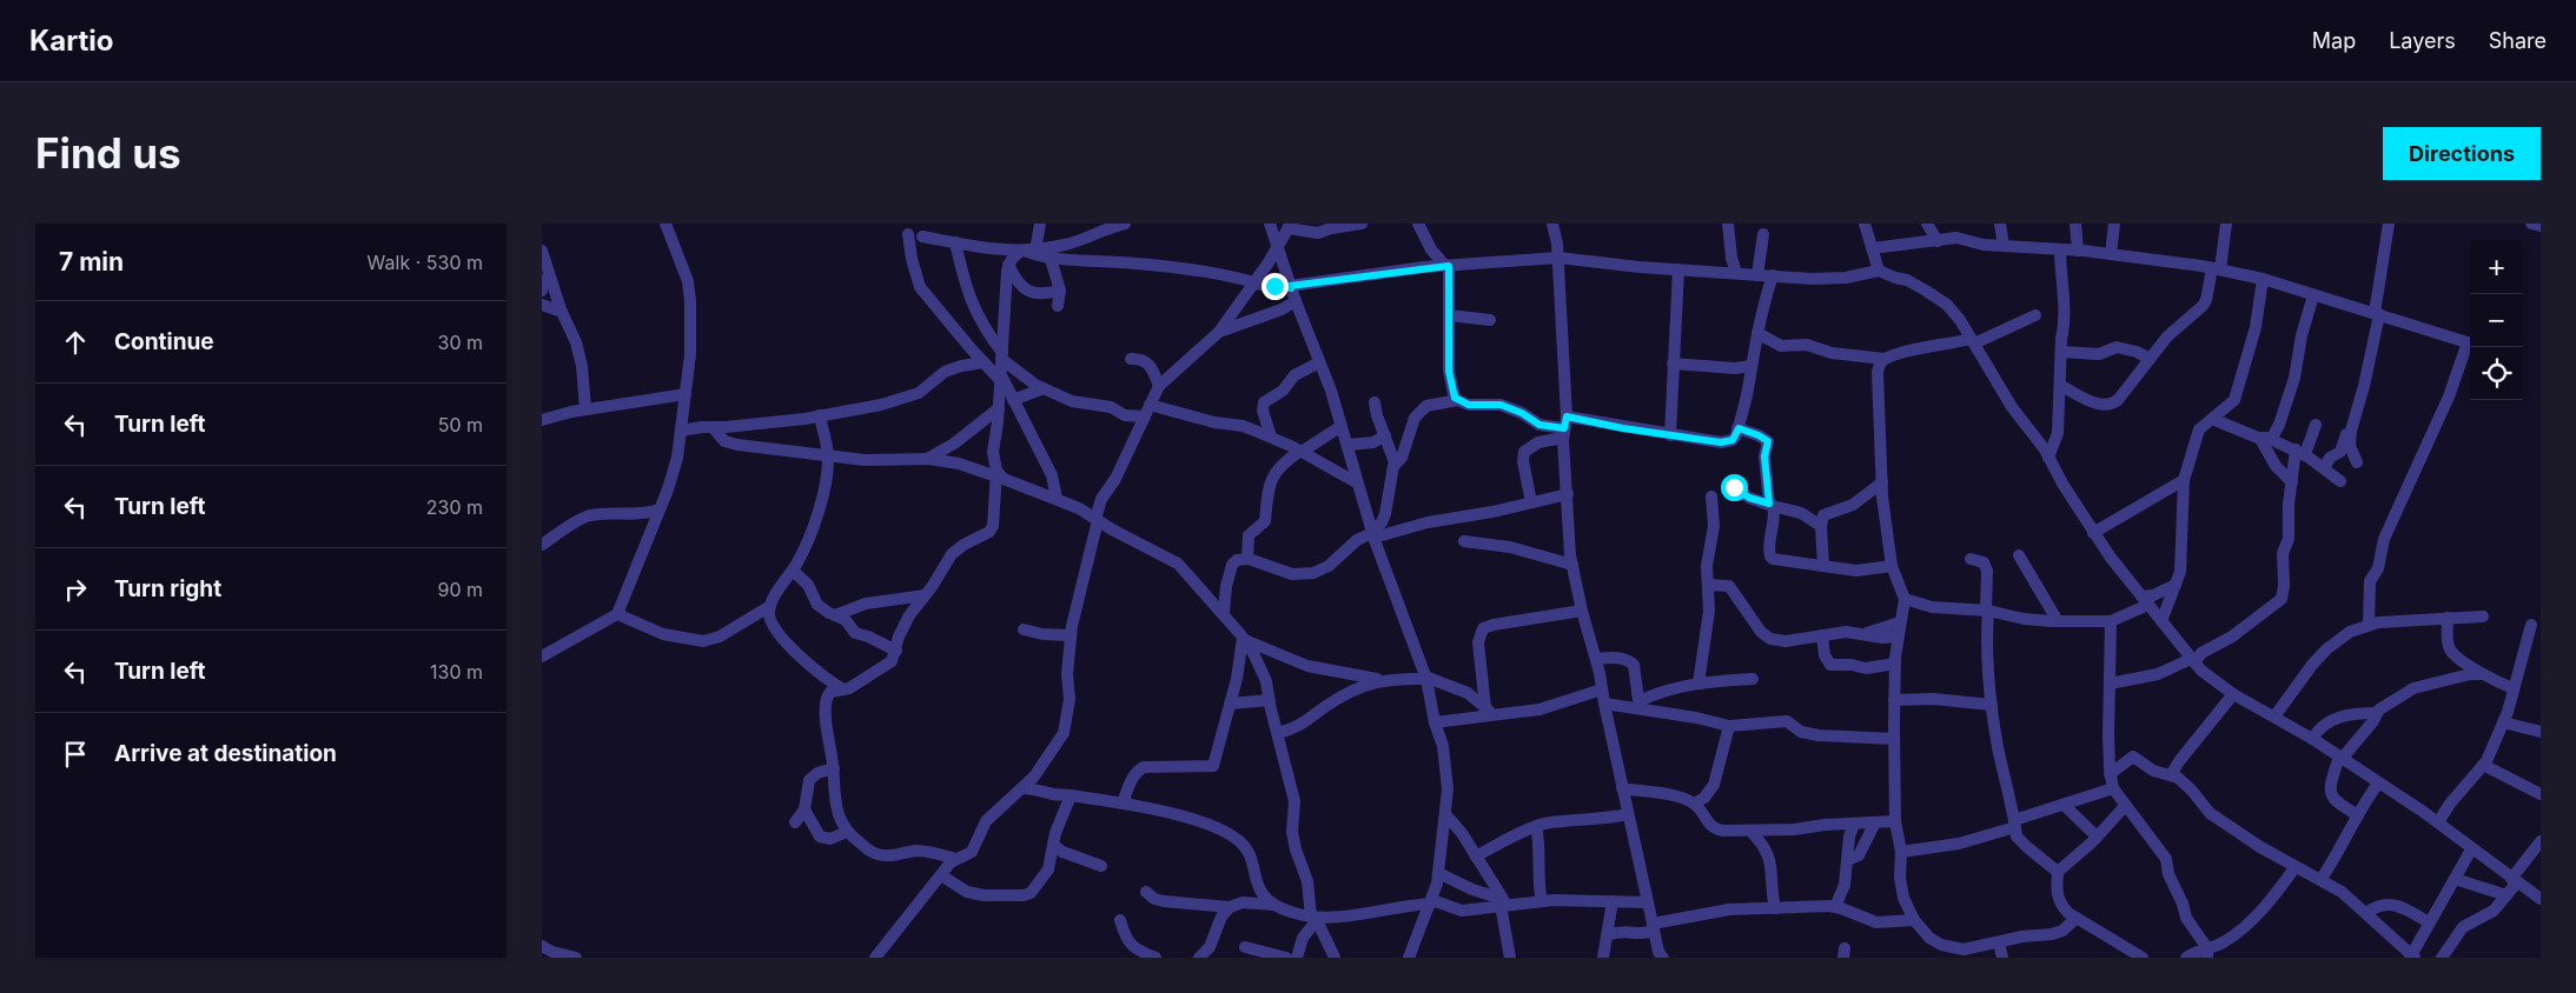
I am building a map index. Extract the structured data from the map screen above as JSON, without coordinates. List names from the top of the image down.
{
  "page": {
    "header": "Kartio",
    "nav": ["Map", "Layers", "Share"],
    "buttons": "Directions",
    "title": "Find us",
    "heading": ["7 min", "Walk · 530 m"],
    "map_buttons": ["+", "−"],
    "list": [
      ["Continue", "30 m"],
      ["Turn left", "50 m"],
      ["Turn left", "230 m"],
      ["Turn right", "90 m"],
      ["Turn left", "130 m"],
      "Arrive at destination"
    ]
  }
}
